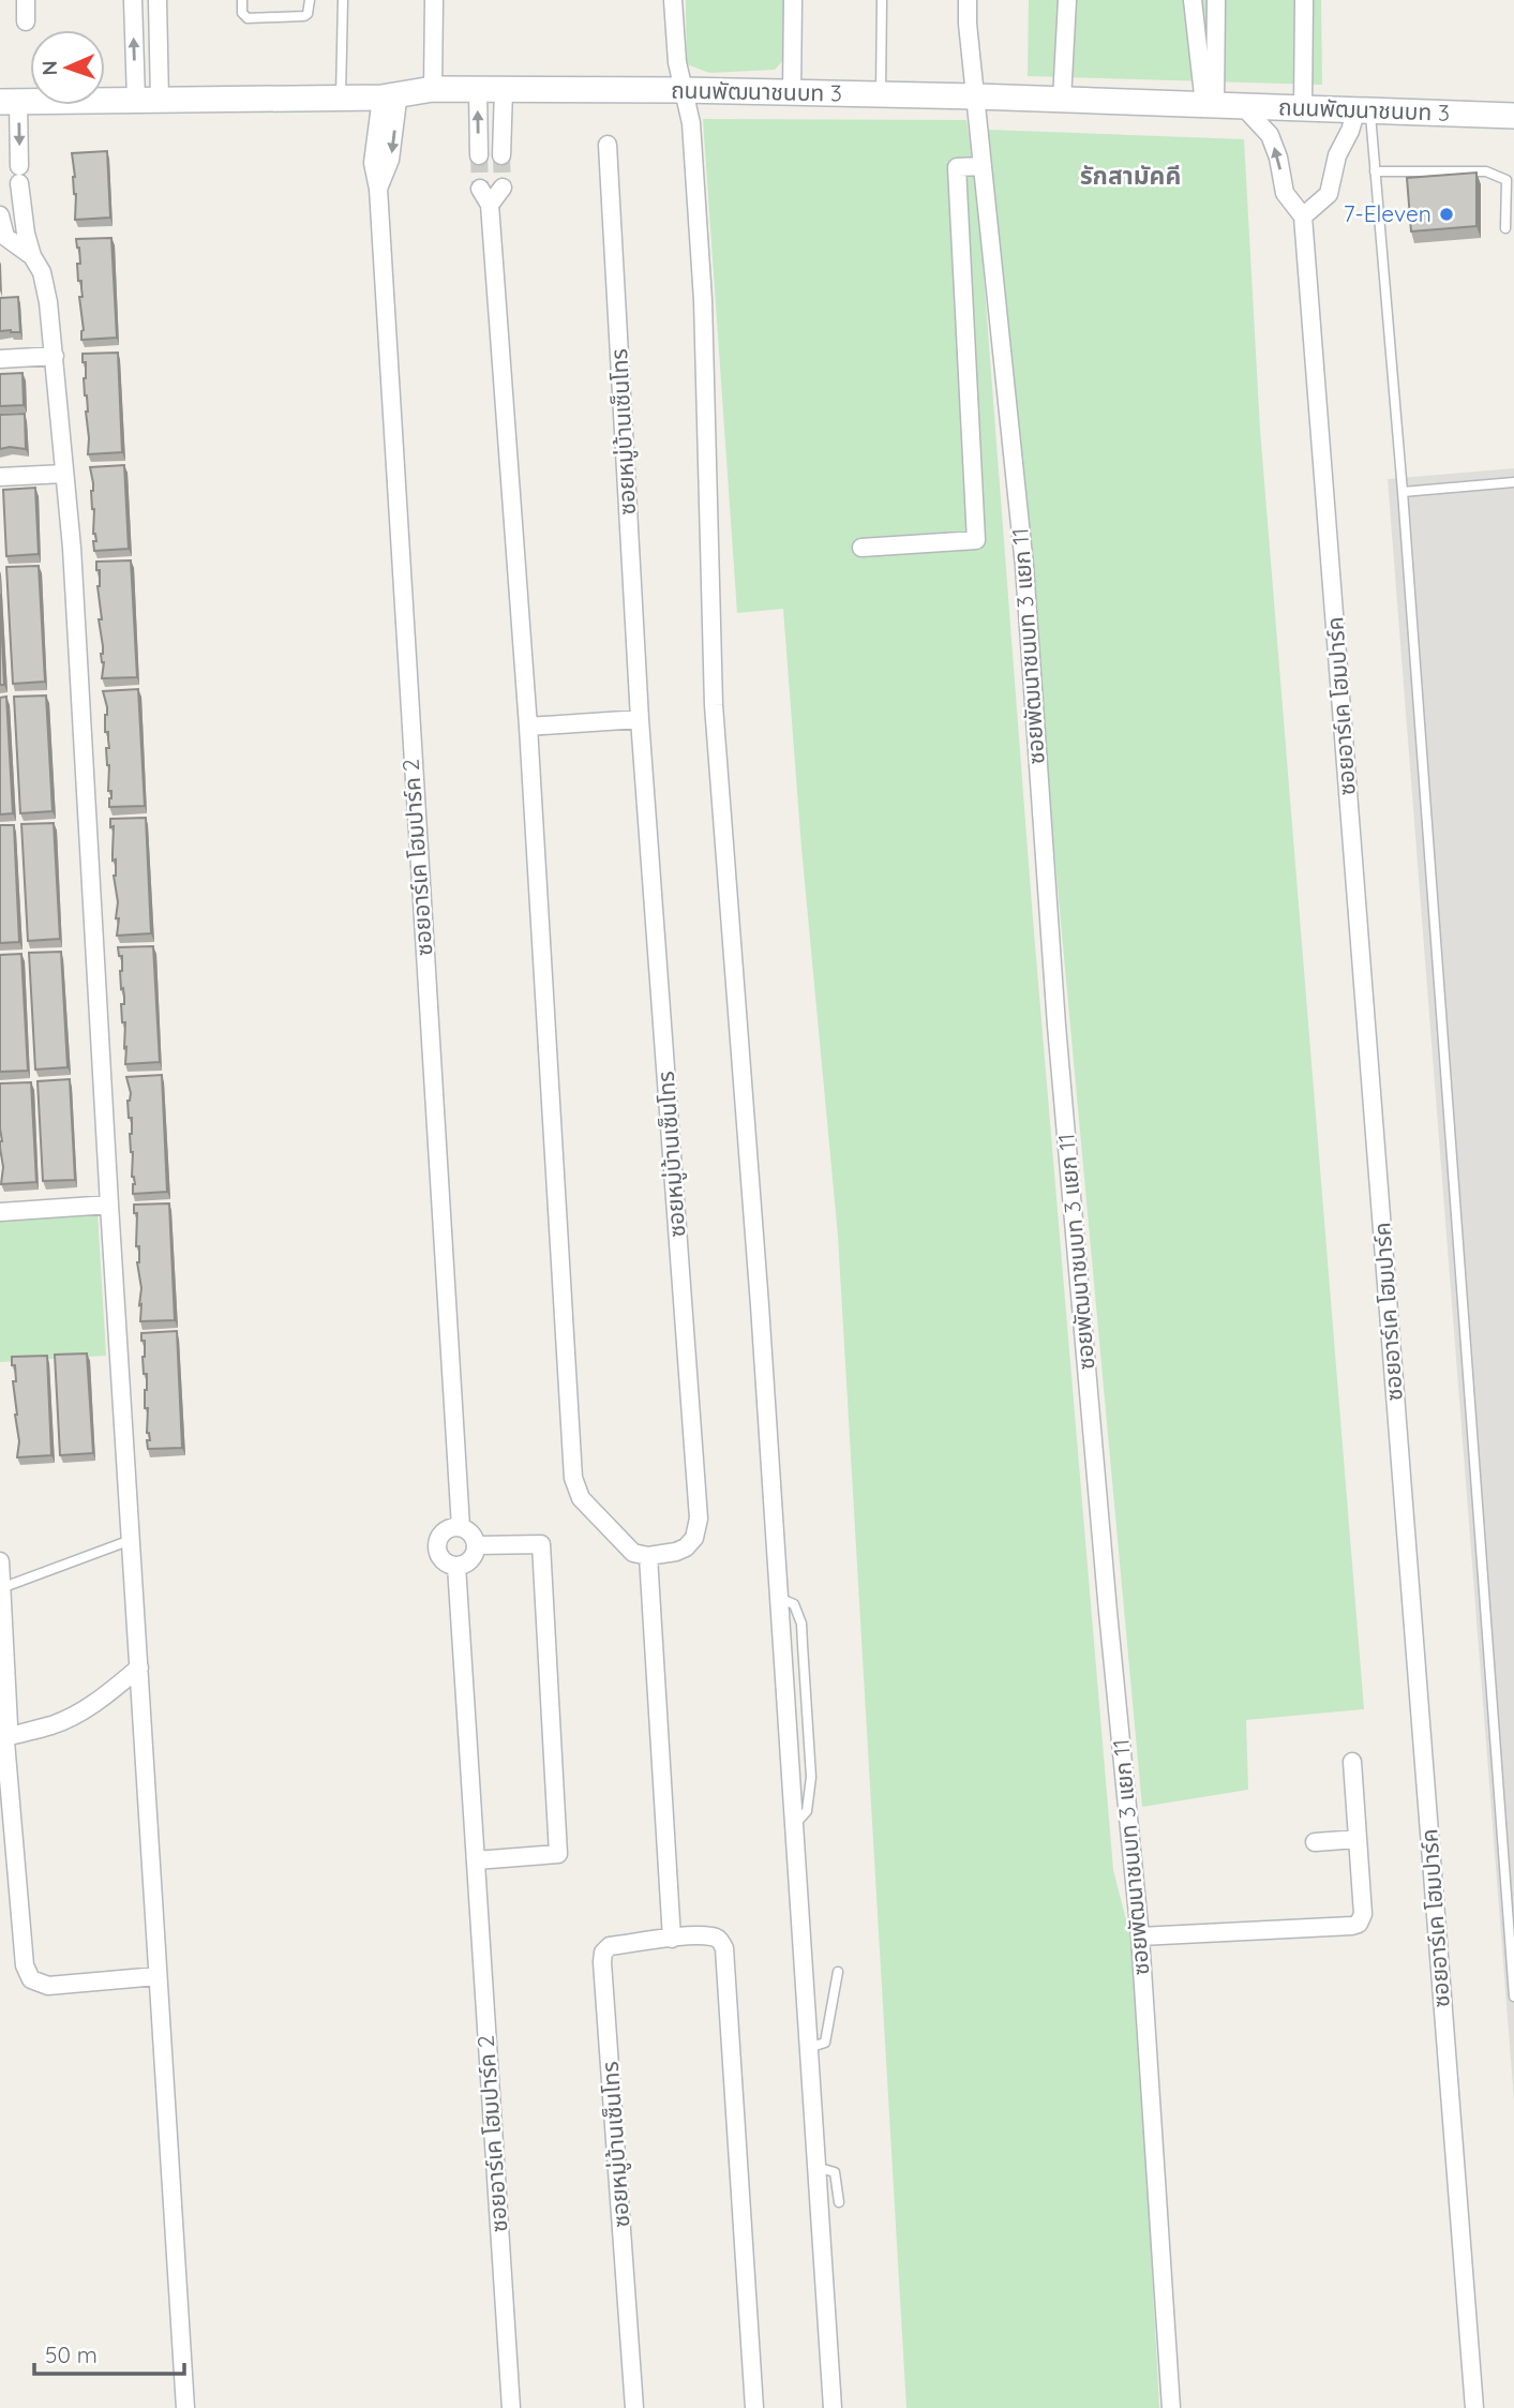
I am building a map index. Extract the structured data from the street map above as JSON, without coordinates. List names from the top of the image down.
{
  "streets": {
    "street": [
      "ถนนพัฒนาชนบท 3",
      "ซอยหมู่บ้านเซ็นโทร",
      "ซอยพัฒนาชนบท 3 แยก 11",
      "ซอยอาร์เค โฮมปาร์ค",
      "ซอยอาร์เค โฮมปาร์ค 2"
    ]
  },
  "crossings": [
    ["ถนนพัฒนาชนบท 3", "ซอยพัฒนาชนบท 3 แยก 11"],
    ["ถนนพัฒนาชนบท 3", "ซอยอาร์เค โฮมปาร์ค"],
    ["ถนนพัฒนาชนบท 3", "ซอยอาร์เค โฮมปาร์ค 2"]
  ],
  "districts": ["รักสามัคคี"],
  "places": ["7-Eleven"],
  "scale_bar": "50 m",
  "north": "left"
}
